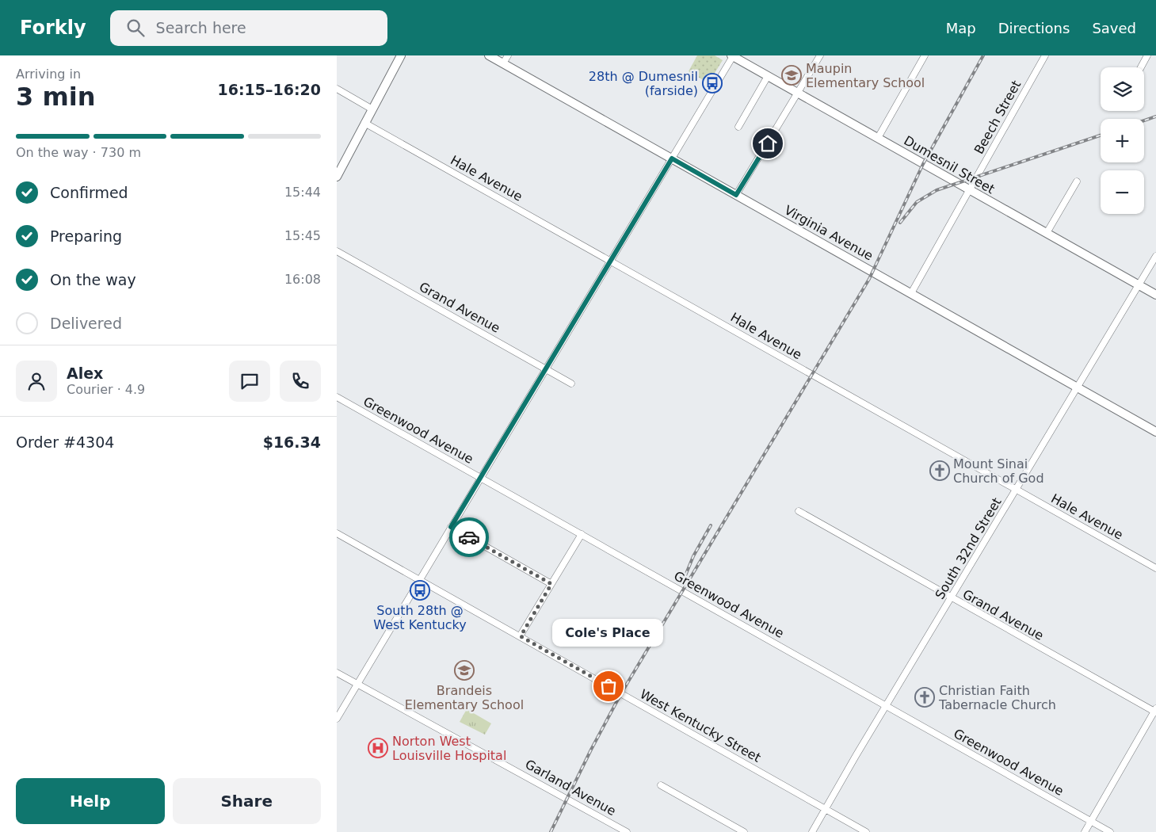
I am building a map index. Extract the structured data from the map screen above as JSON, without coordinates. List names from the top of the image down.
{
  "streets": {
    "main road": ["Dumesnil Street", "Virginia Avenue"],
    "street": [
      "Beech Street",
      "Hale Avenue",
      "Grand Avenue",
      "Greenwood Avenue",
      "South 32nd Street",
      "West Kentucky Street",
      "Garland Avenue"
    ]
  },
  "crossings": [
    ["Beech Street", "Dumesnil Street"],
    ["Beech Street", "Virginia Avenue"],
    ["Dumesnil Street", "South 32nd Street"],
    ["Hale Avenue", "South 32nd Street"],
    ["Virginia Avenue", "South 32nd Street"],
    ["Grand Avenue", "South 32nd Street"],
    ["Greenwood Avenue", "South 32nd Street"],
    ["South 32nd Street", "West Kentucky Street"]
  ],
  "places": {
    "school or university": ["Maupin Elementary School", "Brandeis Elementary School"],
    "bus stop": ["28th @ Dumesnil (farside)", "South 28th @ West Kentucky"],
    "church": ["Mount Sinai Church of God", "Christian Faith Tabernacle Church"],
    "other": ["Cole's Place"],
    "hospital": ["Norton West Louisville Hospital"]
  },
  "page": {
    "header": "Forkly",
    "search": "Search here",
    "nav": ["Map", "Directions", "Saved"],
    "heading": ["3 min", "Arriving in", "16:15–16:20"],
    "panel": [
      "Alex",
      "Courier · 4.9",
      "Order #4304",
      "$16.34"
    ],
    "map_buttons": ["+", "−"],
    "bar": "On the way · 730 m",
    "list": [
      ["Confirmed", "15:44"],
      ["Preparing", "15:45"],
      ["On the way", "16:08"],
      "Delivered"
    ],
    "bubble": "Cole's Place",
    "buttons": ["Help", "Share"]
  }
}
